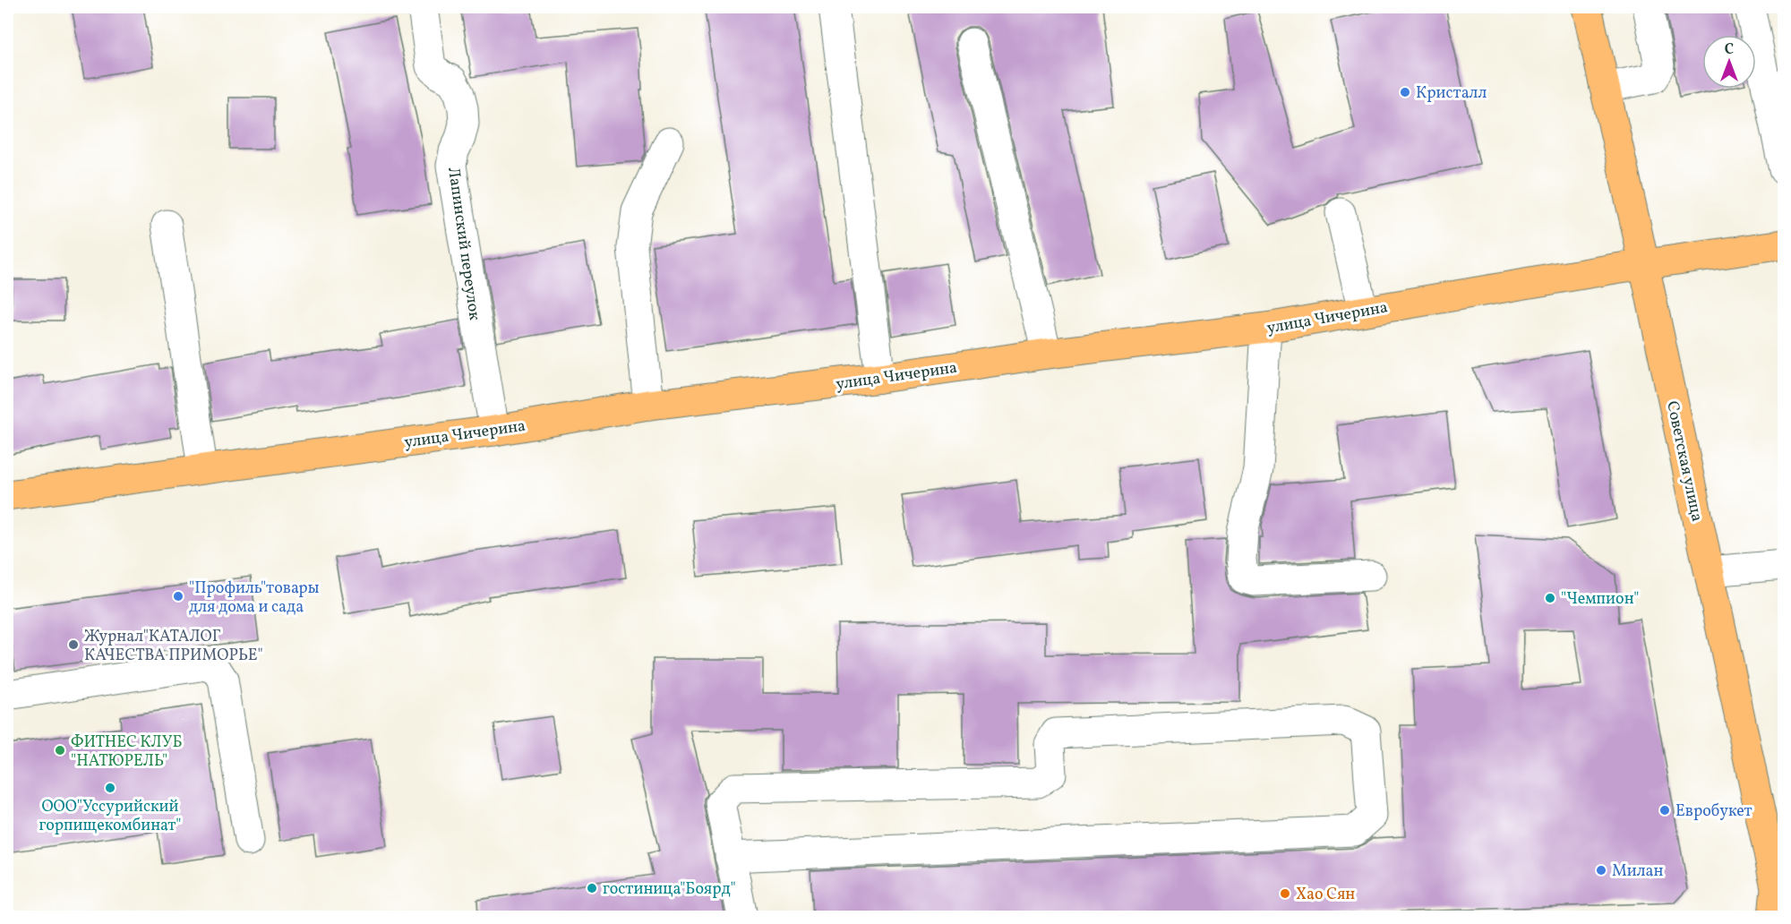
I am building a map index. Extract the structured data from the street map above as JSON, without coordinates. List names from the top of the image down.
{
  "streets": {
    "main road": ["улица Чичерина", "Советская улица"],
    "street": ["Лапинский переулок"]
  },
  "crossings": [
    ["Лапинский переулок", "улица Чичерина"],
    ["улица Чичерина", "Советская улица"]
  ],
  "places": [
    "Кристалл",
    "\"Профиль\"товары для дома и сада",
    "\"Чемпион\"",
    "Журнал\"КАТАЛОГ КАЧЕСТВА ПРИМОРЬЕ\"",
    "ФИТНЕС КЛУБ \"НАТЮРЕЛЬ\"",
    "ООО\"Уссурийский горпищекомбинат\"",
    "Евробукет",
    "Милан",
    "гостиница\"Боярд\"",
    "Хао Сян"
  ],
  "north": "top"
}
